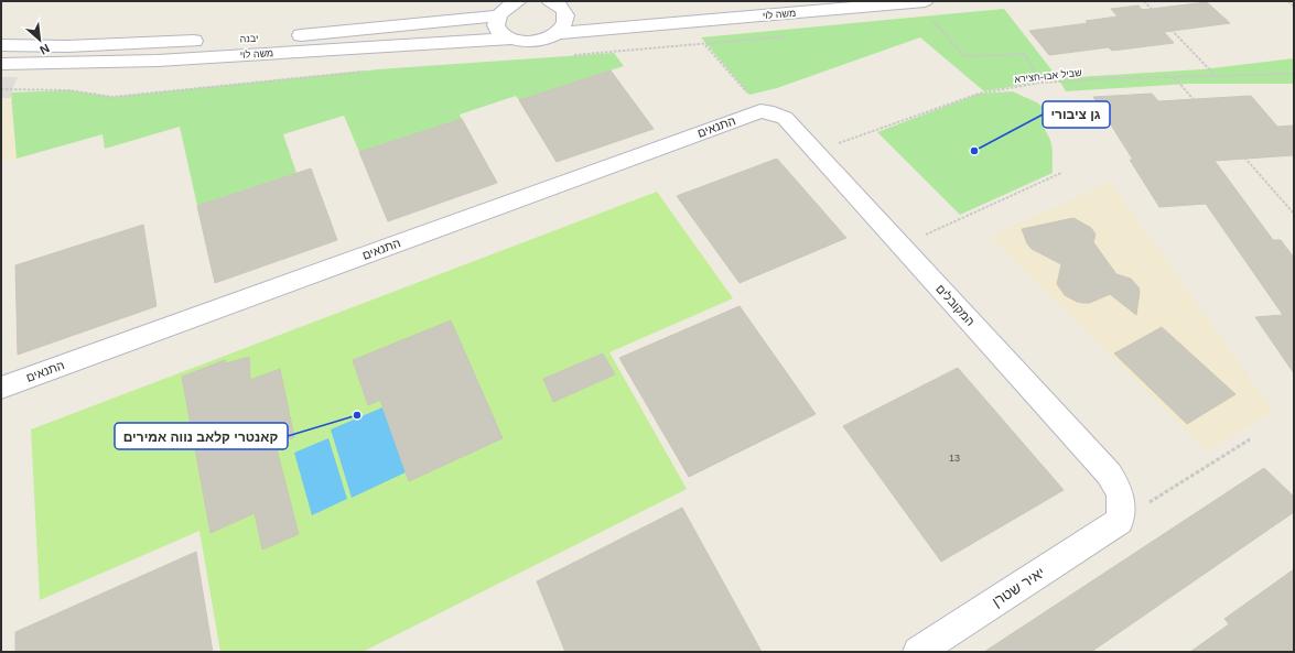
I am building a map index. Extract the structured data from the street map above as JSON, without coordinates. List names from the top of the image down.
{
  "streets": {
    "street": [
      "משה לוי",
      "יבנה",
      "התנאים",
      "המקובלים",
      "יאיר שטרן"
    ],
    "path": ["שביל אבו-חצירא"]
  },
  "crossings": [
    ["שביל אבו-חצירא", "המקובלים"],
    ["התנאים", "המקובלים"],
    ["המקובלים", "יאיר שטרן"]
  ],
  "places": ["גן ציבורי", "קאנטרי קלאב נווה אמירים"],
  "house_numbers": ["13"],
  "north": "bottom right"
}
